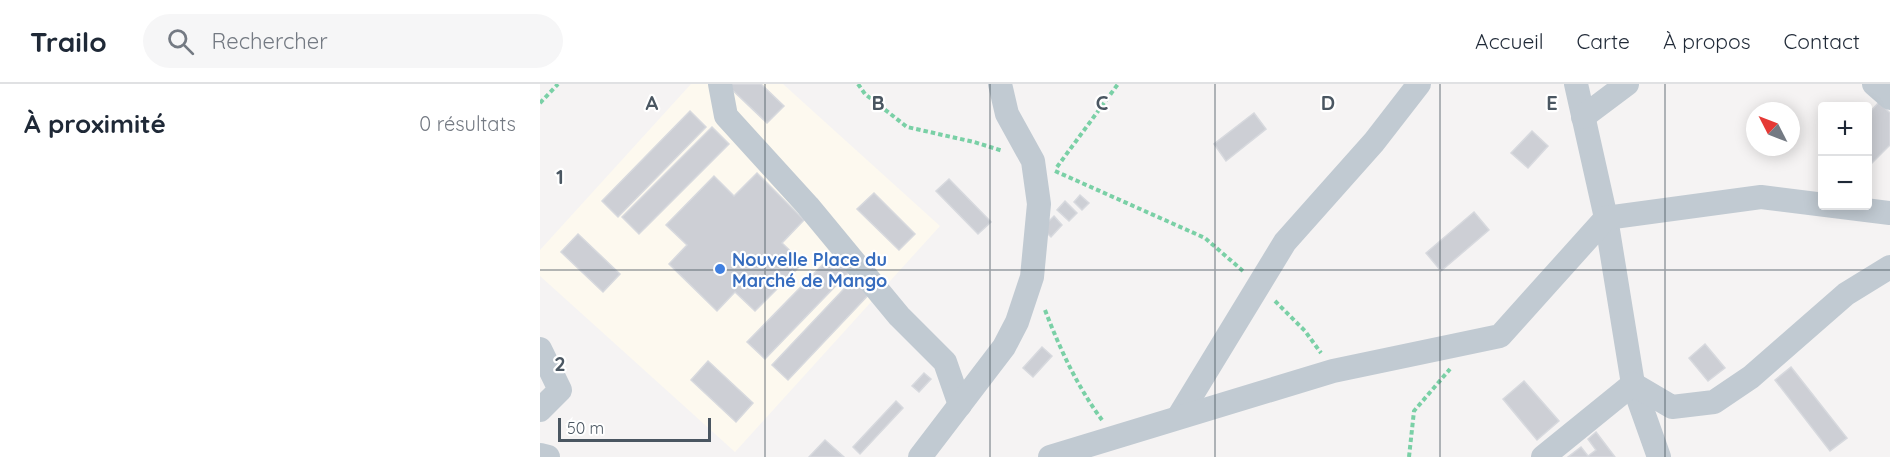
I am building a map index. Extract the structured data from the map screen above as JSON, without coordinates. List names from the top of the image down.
{
  "places": ["Nouvelle Place du Marché de Mango"],
  "scale_bar": "50 m",
  "north": "top left",
  "page": {
    "header": "Trailo",
    "search": "Rechercher",
    "nav": [
      "Accueil",
      "Carte",
      "À propos",
      "Contact"
    ],
    "heading": ["À proximité", "0 résultats"],
    "map_buttons": ["+", "−"],
    "scale": "50 m"
  },
  "grid": {
    "columns": [
      "A",
      "B",
      "C",
      "D",
      "E"
    ],
    "rows": ["1", "2"]
  }
}
